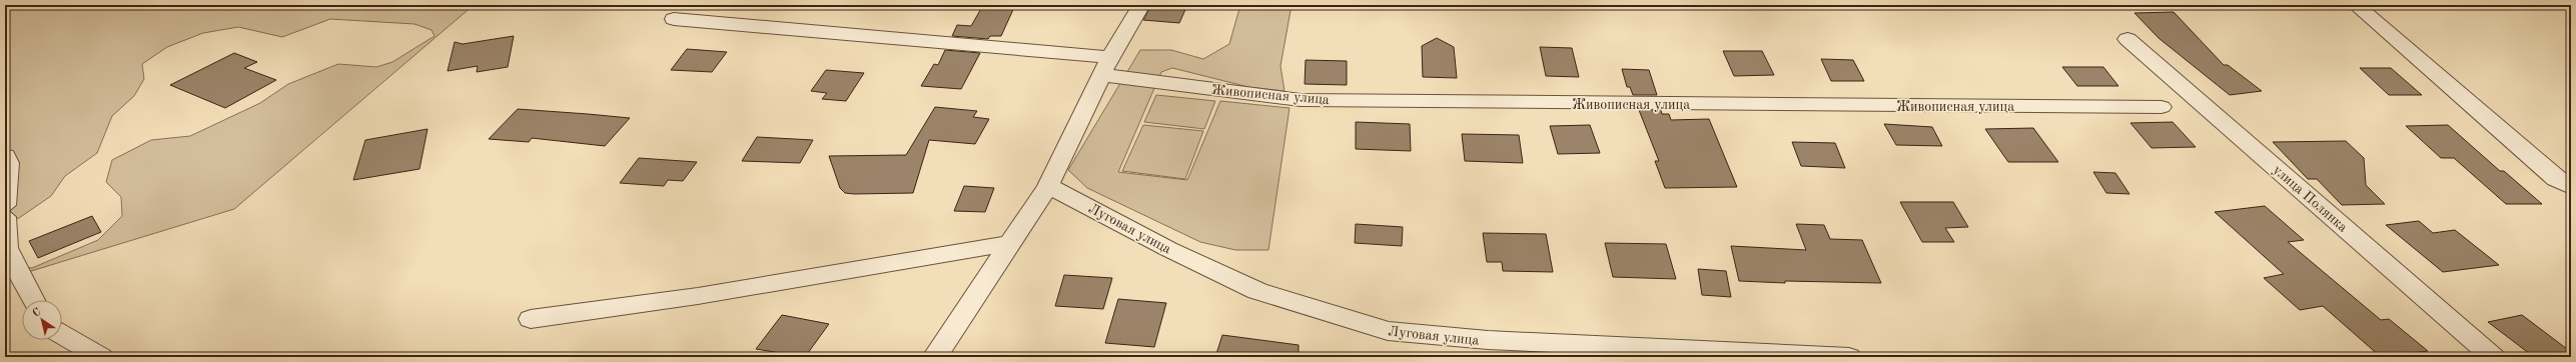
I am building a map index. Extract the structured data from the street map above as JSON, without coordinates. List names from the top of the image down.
{
  "streets": {
    "street": ["Живописная улица", "улица Полянка", "Луговая улица"]
  },
  "north": "top left"
}
